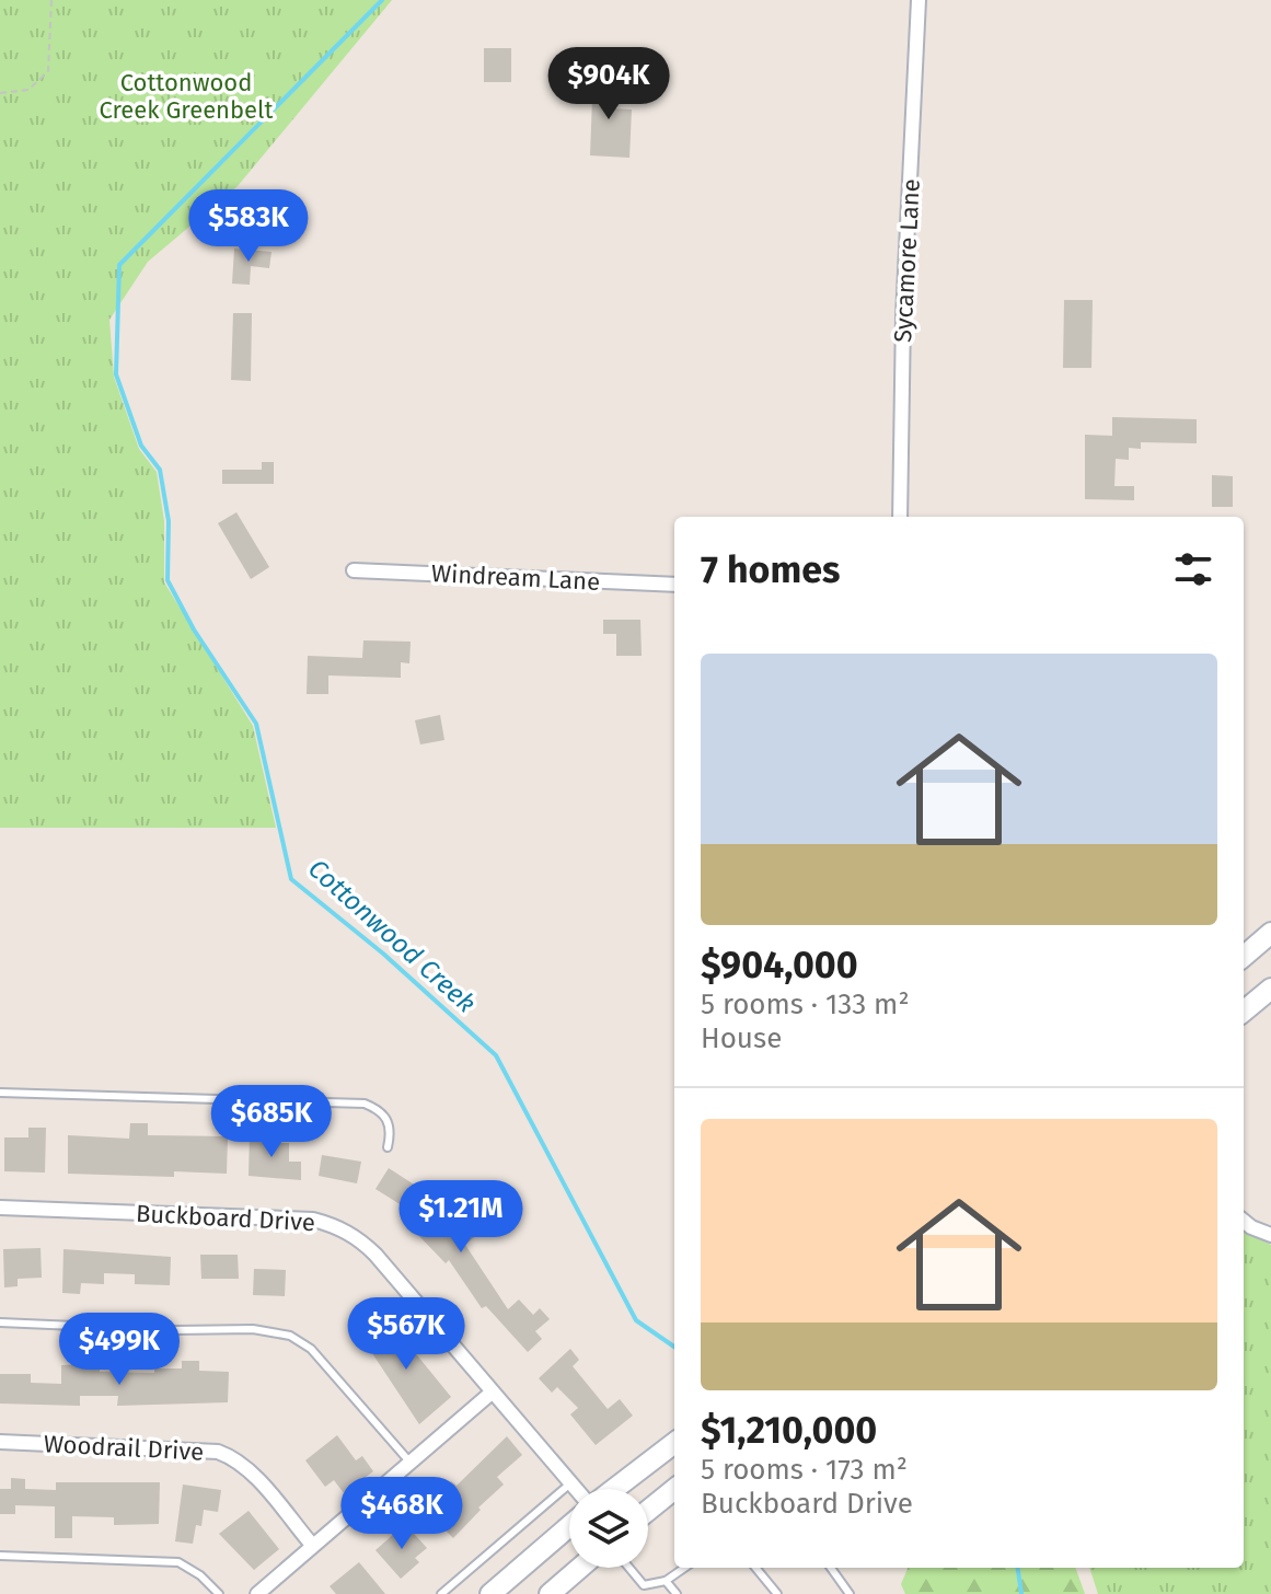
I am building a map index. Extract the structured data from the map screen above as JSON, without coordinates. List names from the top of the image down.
{
  "streets": {
    "street": [
      "Sycamore Lane",
      "Windream Lane",
      "Buckboard Drive",
      "Woodrail Drive"
    ]
  },
  "water": ["Cottonwood Creek"],
  "parks": ["Cottonwood Creek Greenbelt"],
  "page": {
    "price": [
      "$904K",
      "$583K",
      "$685K",
      "$1.21M",
      "$567K",
      "$499K",
      "$468K"
    ],
    "heading": "7 homes",
    "list": [
      {
        "name": "$904,000",
        "note": "5 rooms · 133 m² · House"
      },
      {
        "name": "$1,210,000",
        "note": "5 rooms · 173 m² · Buckboard Drive"
      }
    ]
  }
}
